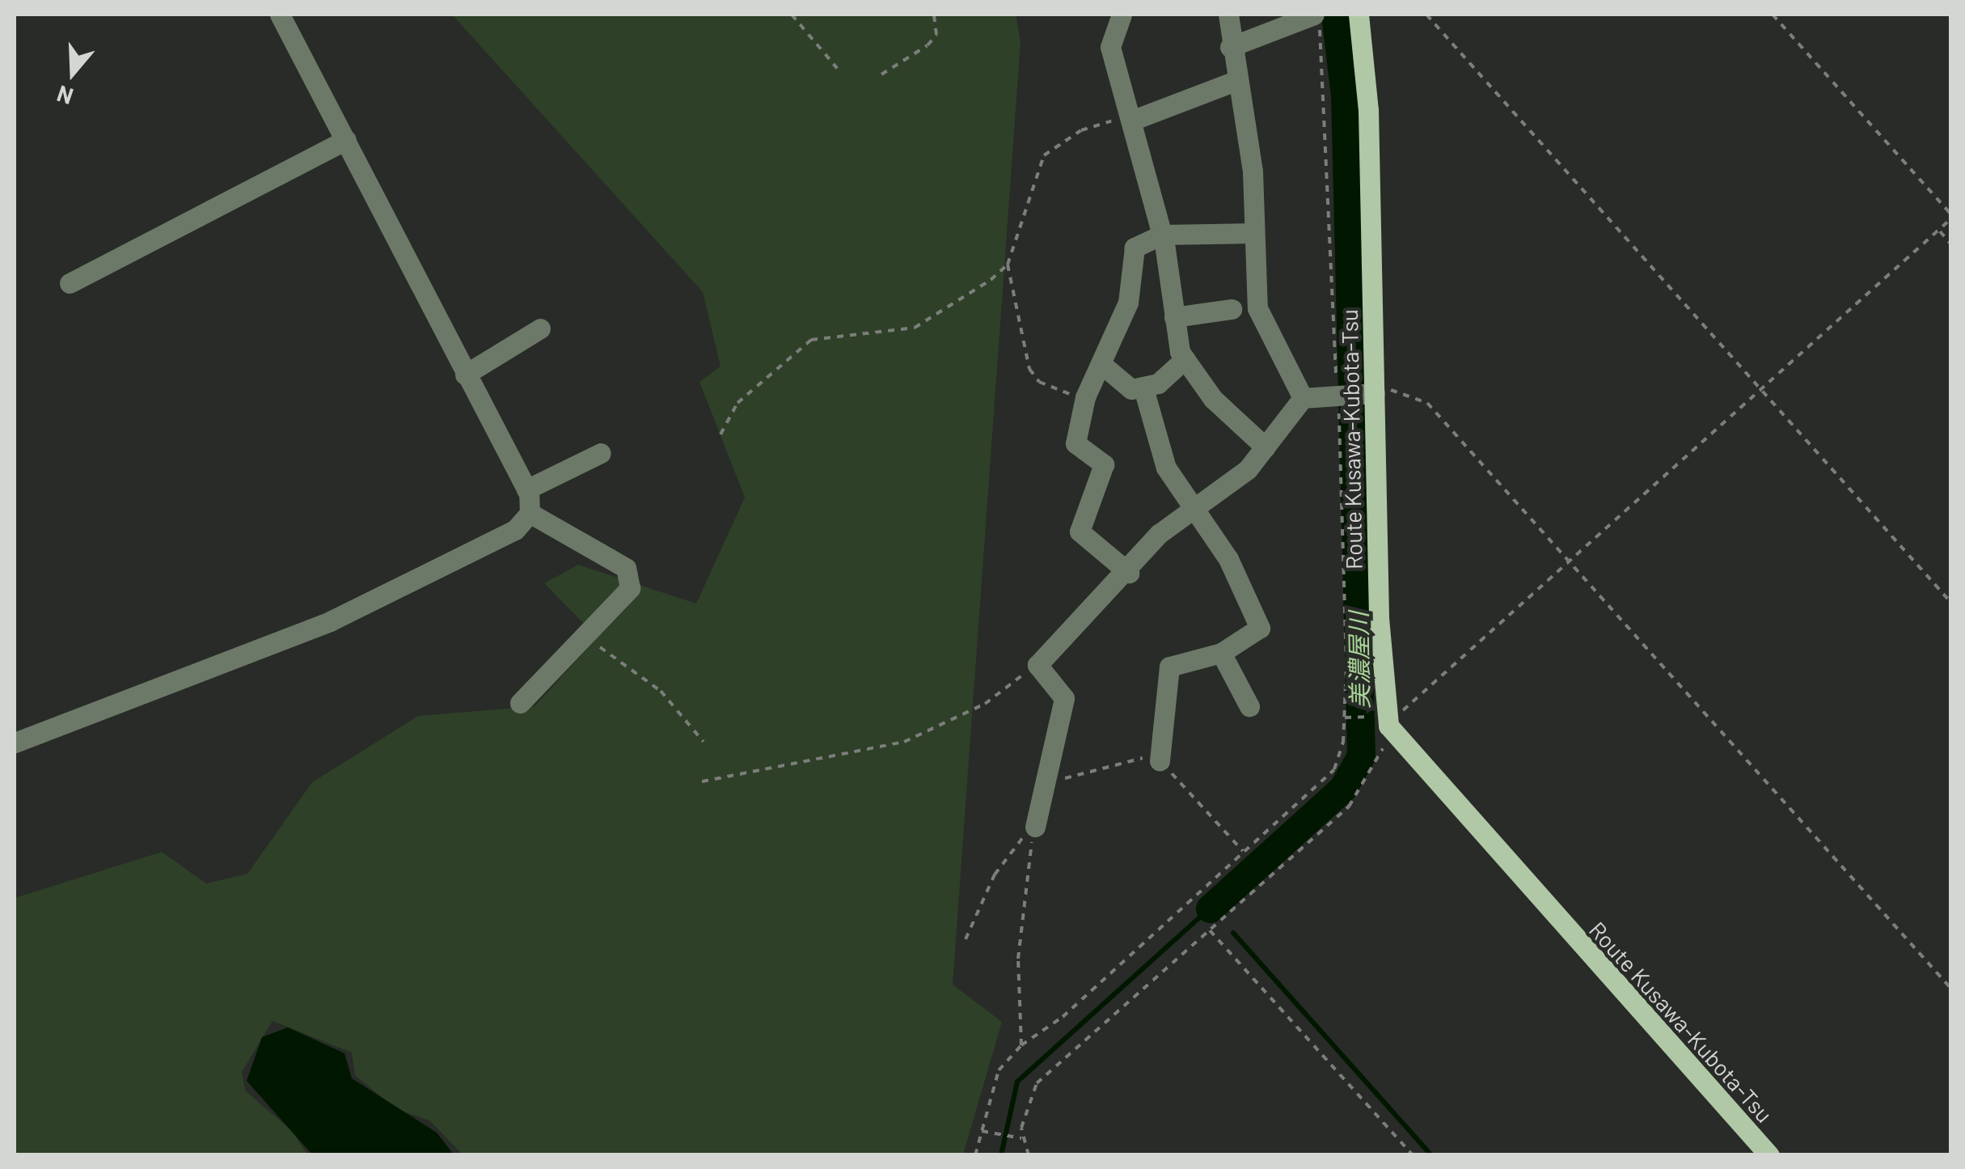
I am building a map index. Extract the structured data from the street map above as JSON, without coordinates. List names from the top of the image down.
{
  "streets": {
    "main road": ["Route Kusawa-Kubota-Tsu"]
  },
  "water": ["美濃屋川"],
  "north": "bottom"
}
